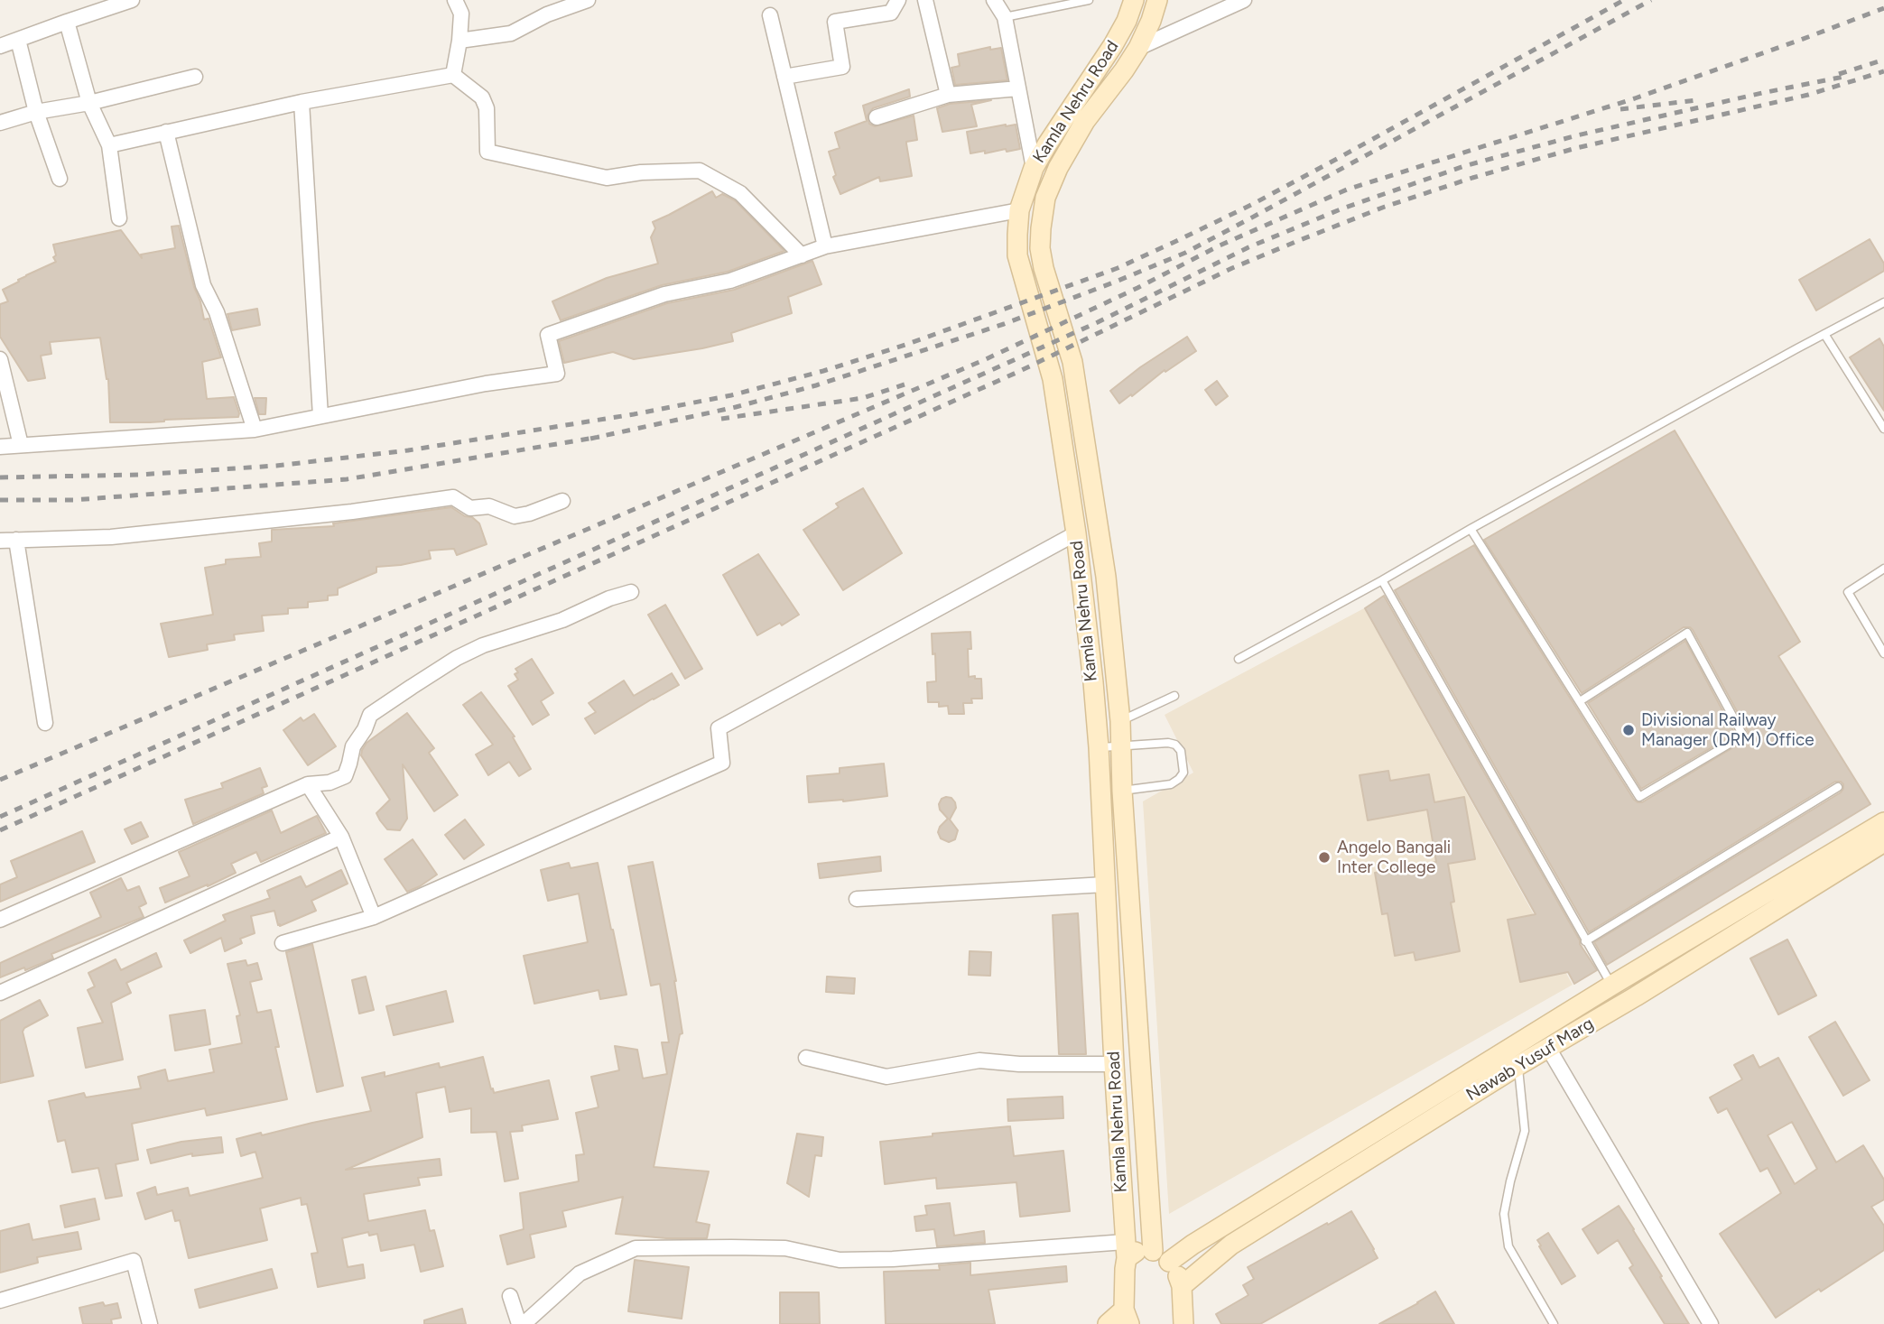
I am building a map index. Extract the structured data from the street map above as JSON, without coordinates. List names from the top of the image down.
{
  "streets": {
    "main road": ["Kamla Nehru Road", "Nawab Yusuf Marg"]
  },
  "places": ["Divisional Railway Manager (DRM) Office", "Angelo Bangali Inter College"]
}
